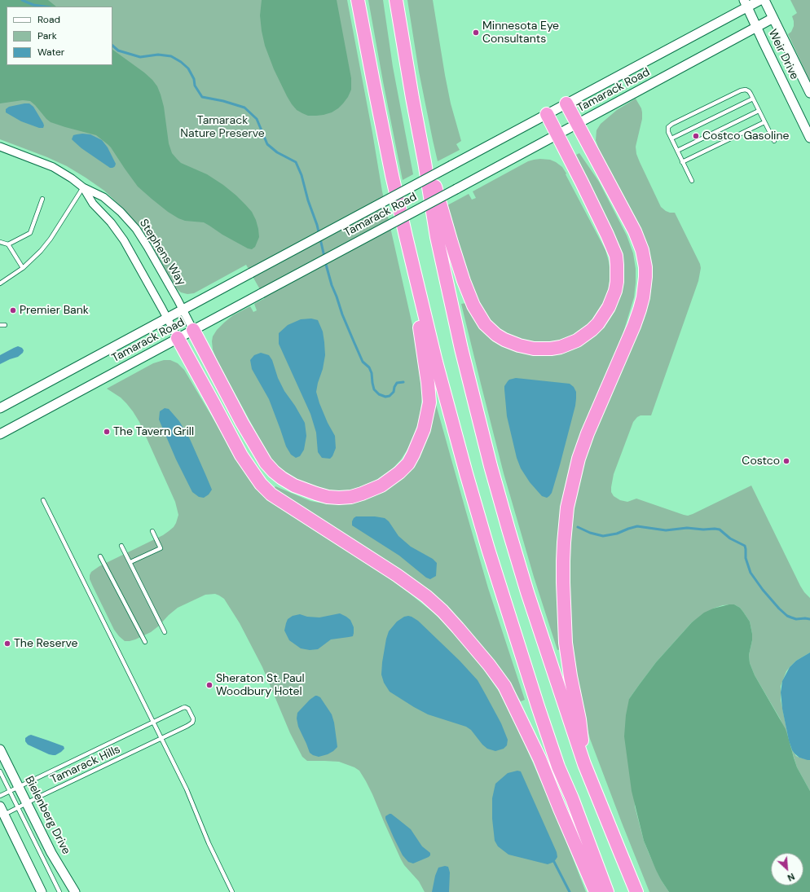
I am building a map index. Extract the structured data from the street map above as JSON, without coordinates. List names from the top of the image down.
{
  "streets": {
    "street": [
      "Weir Drive",
      "Tamarack Road",
      "Stephens Way",
      "Bielenberg Drive"
    ],
    "lane": ["Tamarack Hills"]
  },
  "crossings": [
    ["Weir Drive", "Tamarack Road"],
    ["Tamarack Road", "Stephens Way"],
    ["Tamarack Hills", "Bielenberg Drive"]
  ],
  "parks": ["Tamarack Nature Preserve"],
  "places": [
    "Minnesota Eye Consultants",
    "Costco Gasoline",
    "Premier Bank",
    "The Tavern Grill",
    "Costco",
    "The Reserve",
    "Sheraton St. Paul Woodbury Hotel"
  ],
  "legend": ["Road", "Park", "Water"],
  "north": "bottom right"
}
